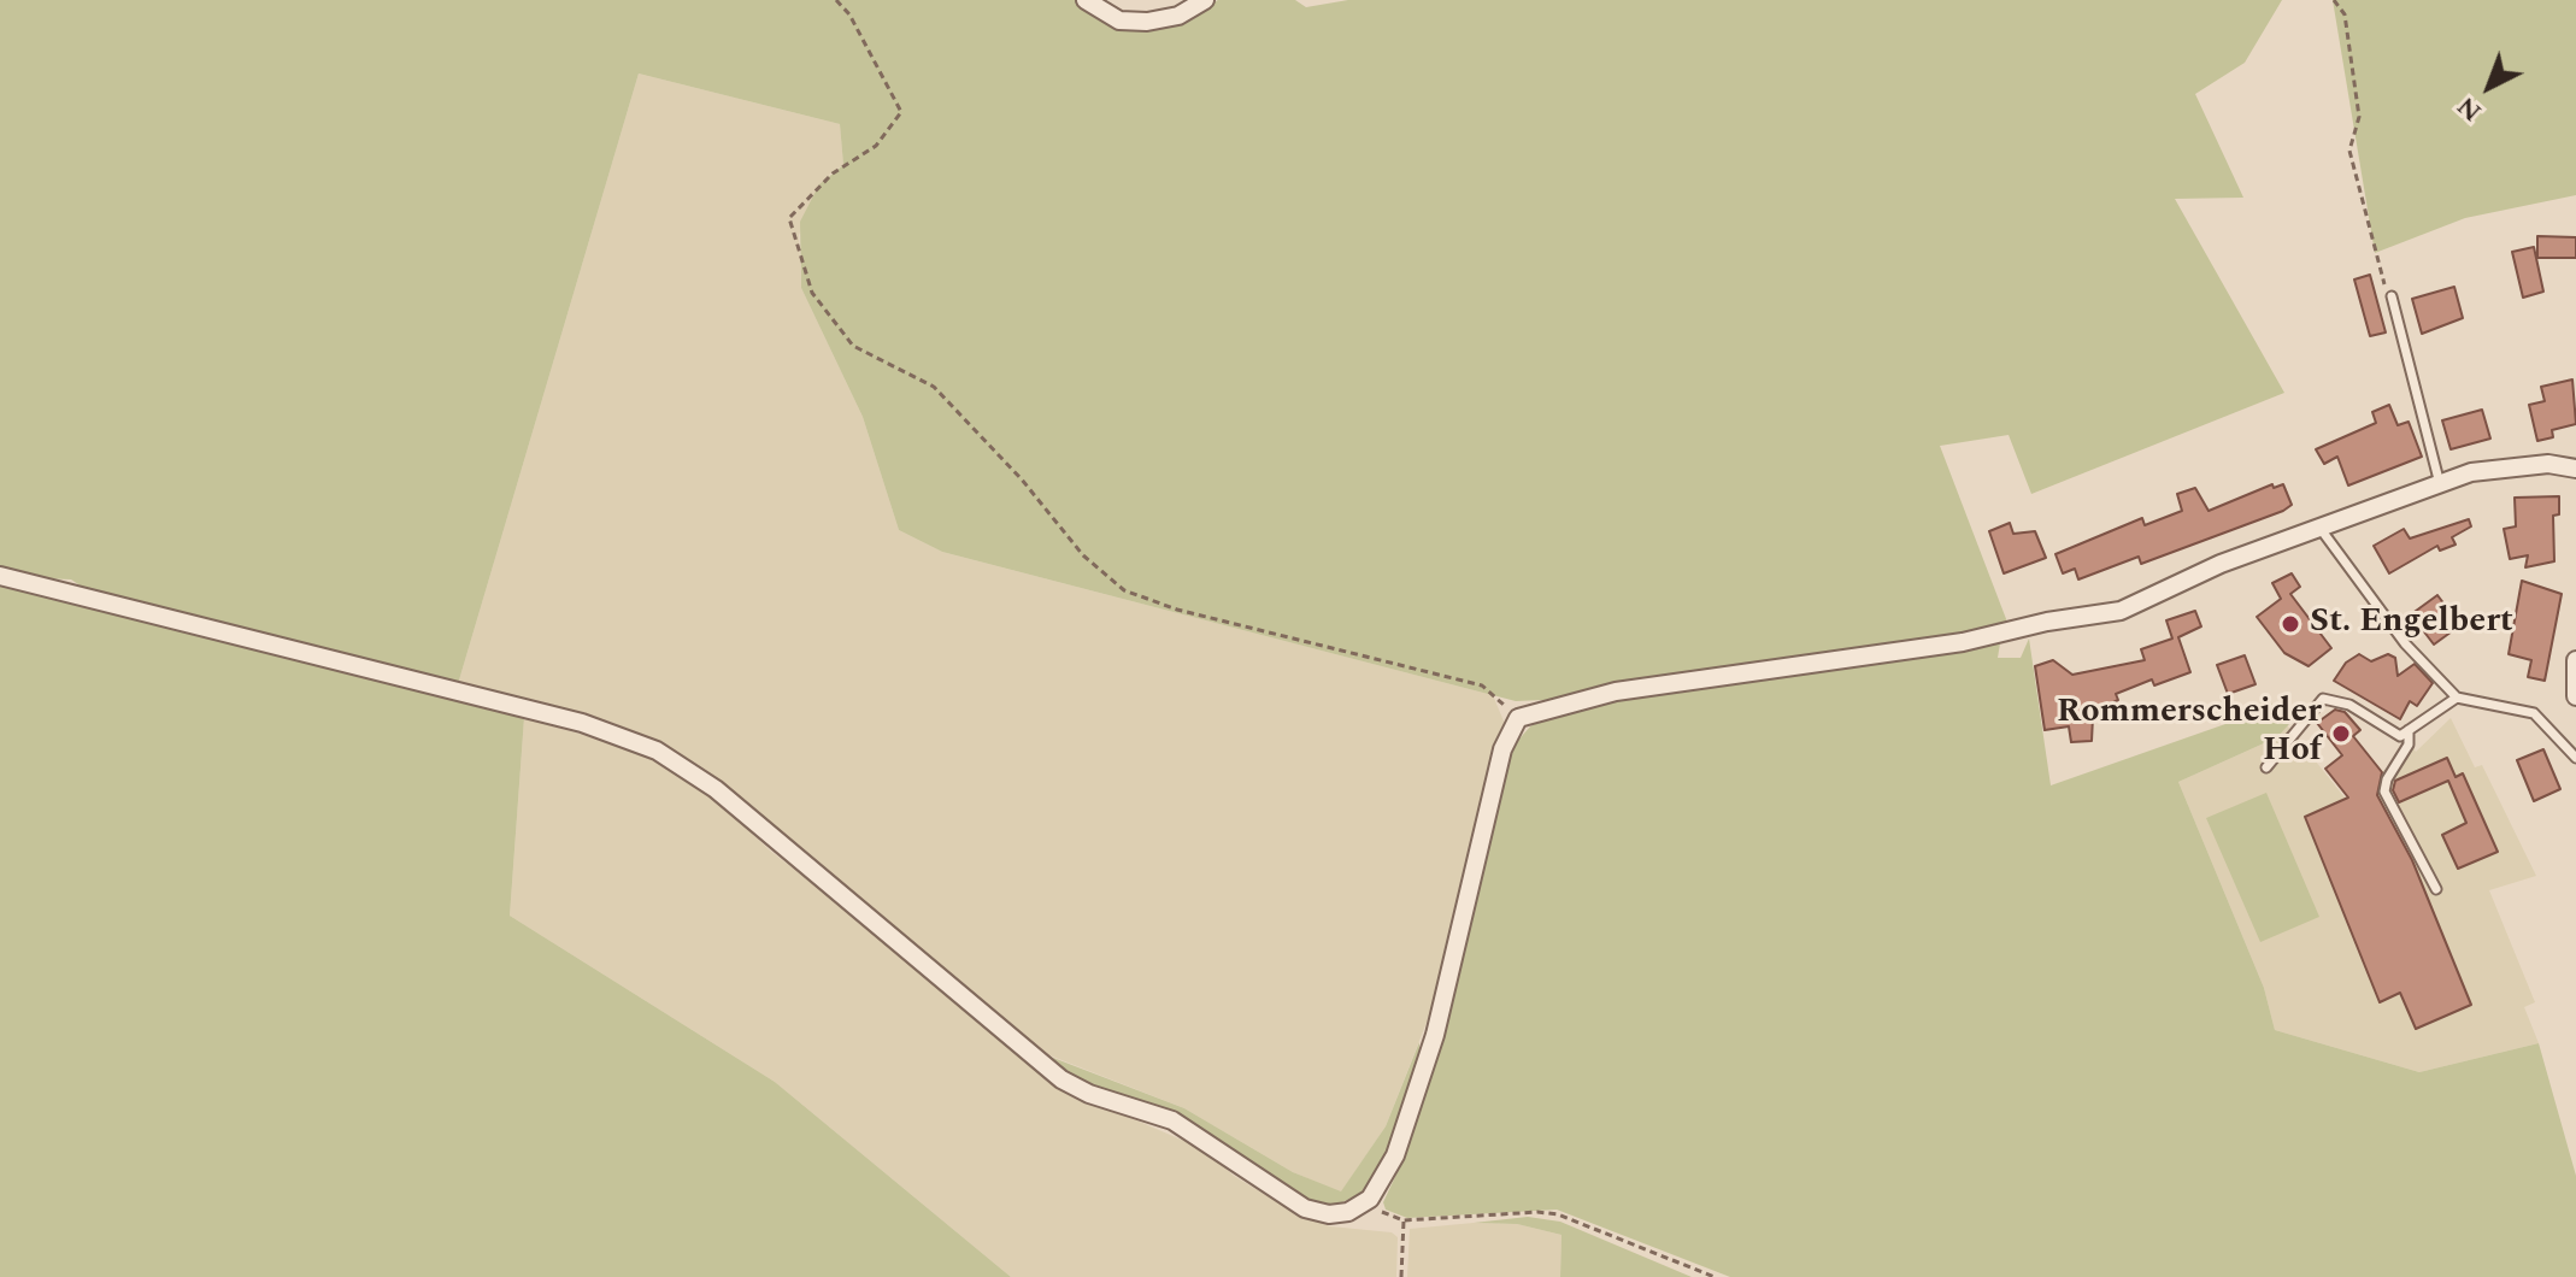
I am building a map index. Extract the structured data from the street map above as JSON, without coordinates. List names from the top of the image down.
{
  "places": ["St. Engelbert", "Rommerscheider Hof"],
  "north": "bottom left"
}
